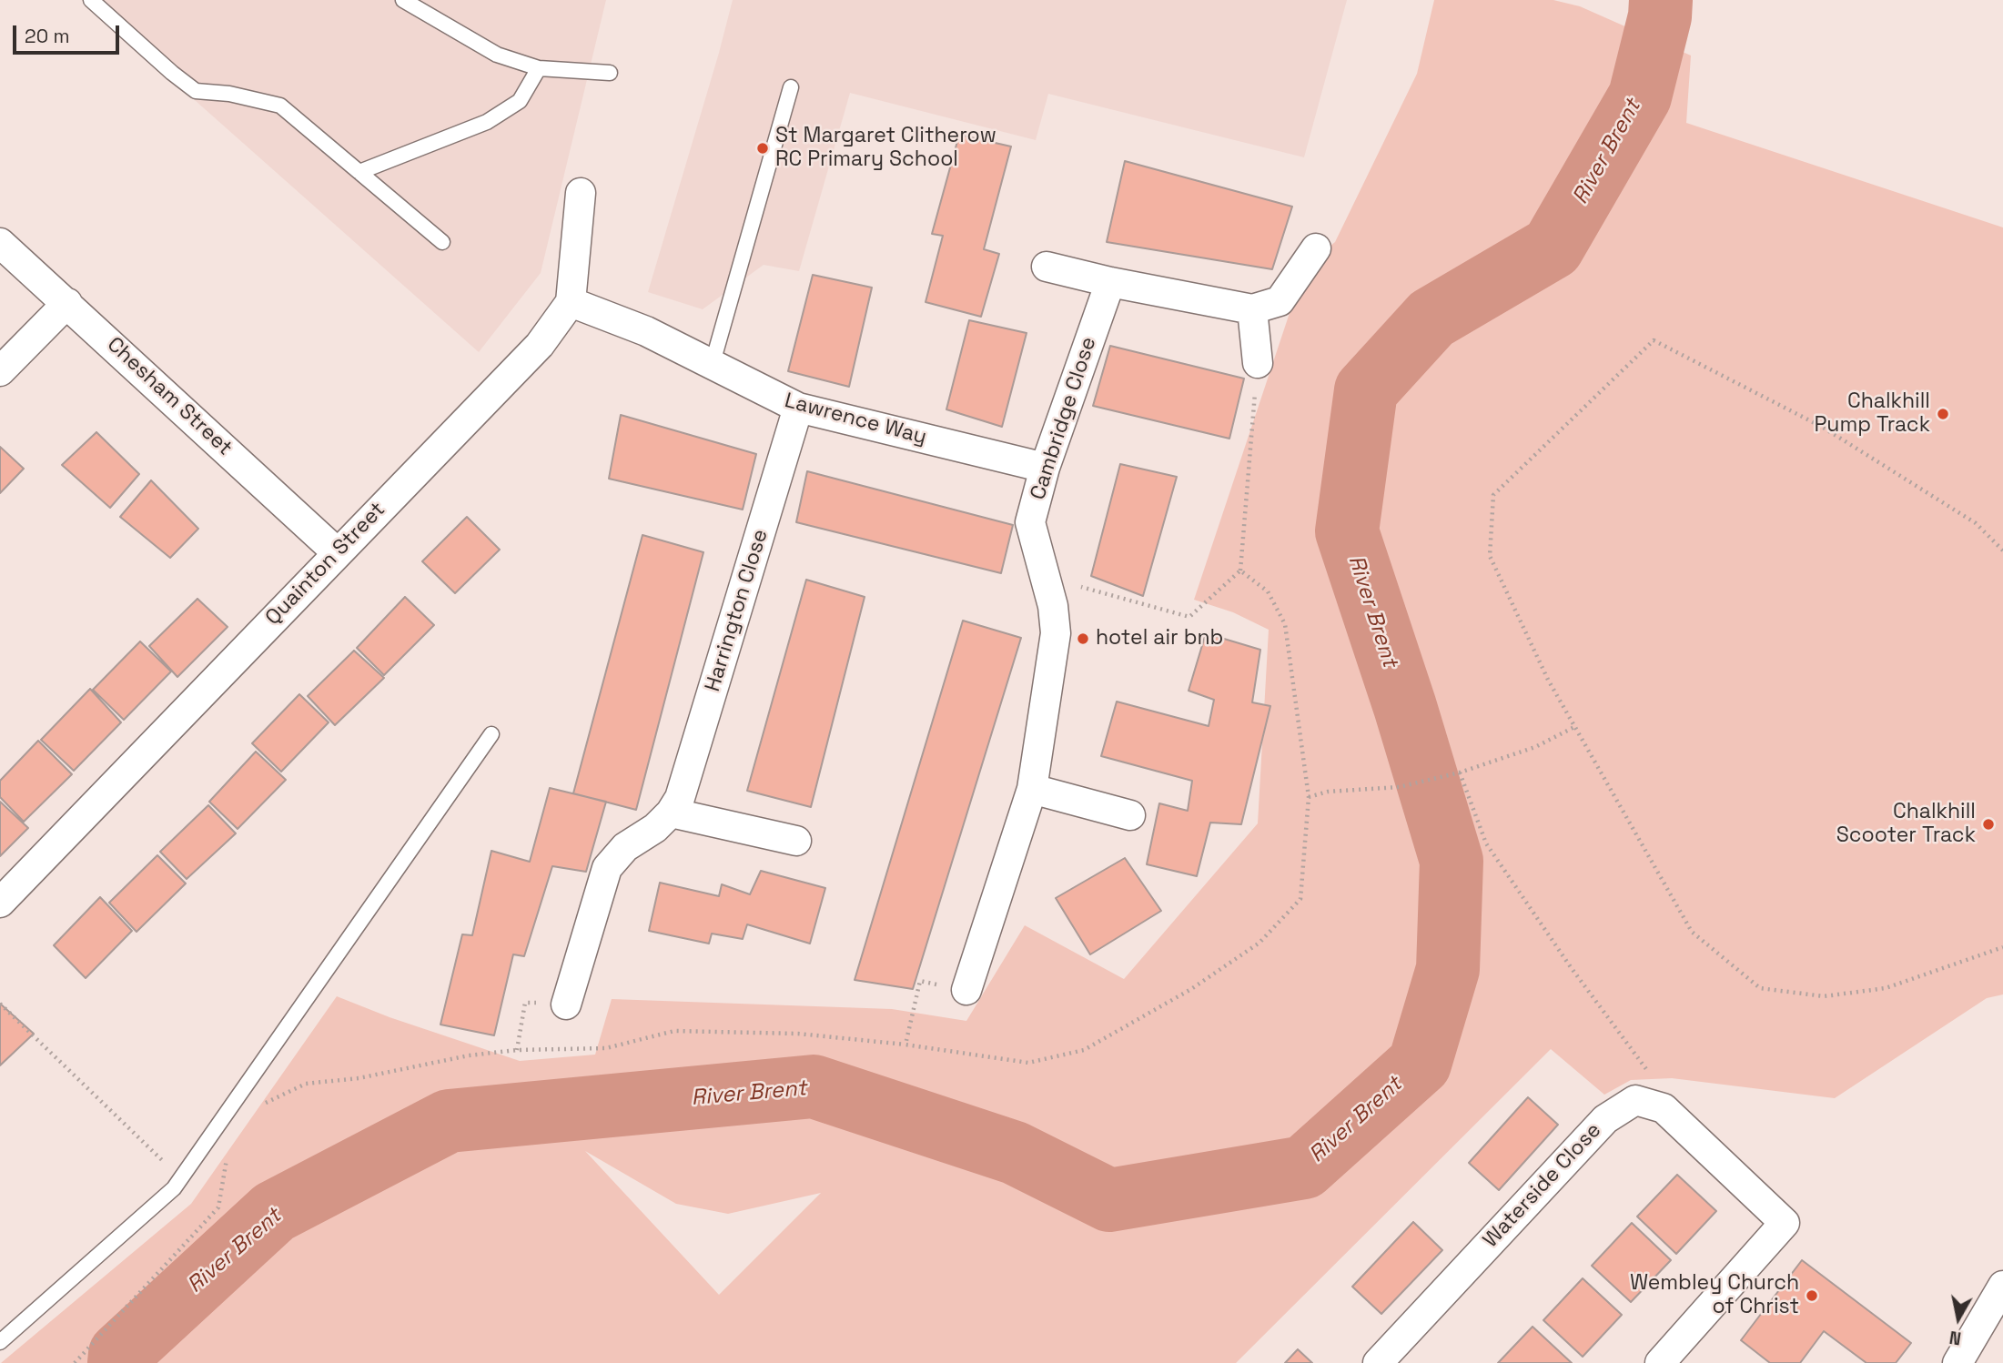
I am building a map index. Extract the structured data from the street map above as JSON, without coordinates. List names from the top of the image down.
{
  "streets": {
    "street": [
      "Chesham Street",
      "Cambridge Close",
      "Lawrence Way",
      "Quainton Street",
      "Harrington Close",
      "Waterside Close"
    ]
  },
  "crossings": [
    ["Chesham Street", "Quainton Street"],
    ["Cambridge Close", "Lawrence Way"],
    ["Lawrence Way", "Quainton Street"],
    ["Lawrence Way", "Harrington Close"]
  ],
  "water": ["River Brent"],
  "places": [
    "St Margaret Clitherow RC Primary School",
    "Chalkhill Pump Track",
    "hotel air bnb",
    "Chalkhill Scooter Track",
    "Wembley Church of Christ"
  ],
  "scale_bar": "20 m",
  "north": "bottom"
}
